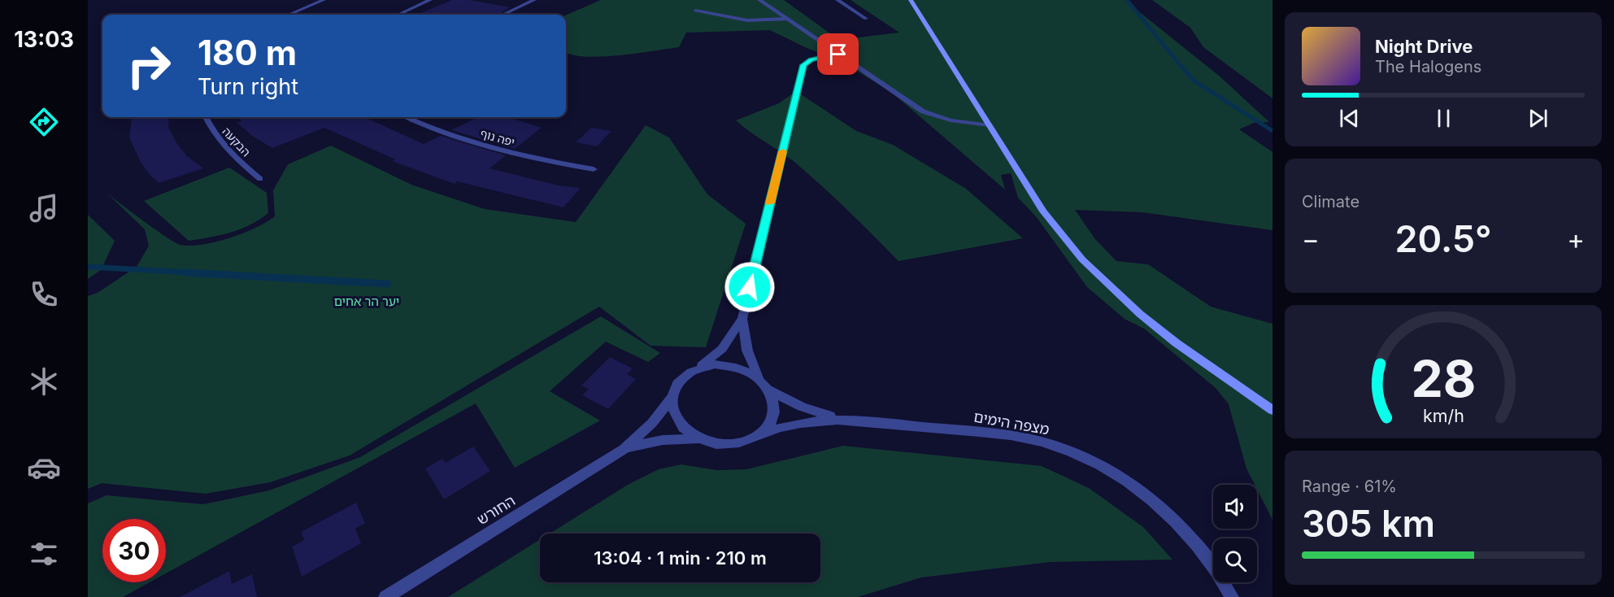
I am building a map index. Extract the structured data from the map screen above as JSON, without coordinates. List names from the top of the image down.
{
  "streets": {
    "street": [
      "יפה נוף",
      "הבקעה",
      "מצפה הימים",
      "החורש"
    ]
  },
  "crossings": [
    ["מצפה הימים", "החורש"]
  ],
  "parks": ["יער הר אחים"],
  "page": {
    "tabs": "13:03",
    "turn": ["180 m", "Turn right"],
    "song": ["Night Drive", "The Halogens"],
    "tile": [
      "Climate",
      ["Range · 61%", "305 km"]
    ],
    "heat": ["−", "20.5°", "+"],
    "limit": "30",
    "trip": "13:04 · 1 min · 210 m",
    "gauge": ["28", "km/h"]
  }
}
